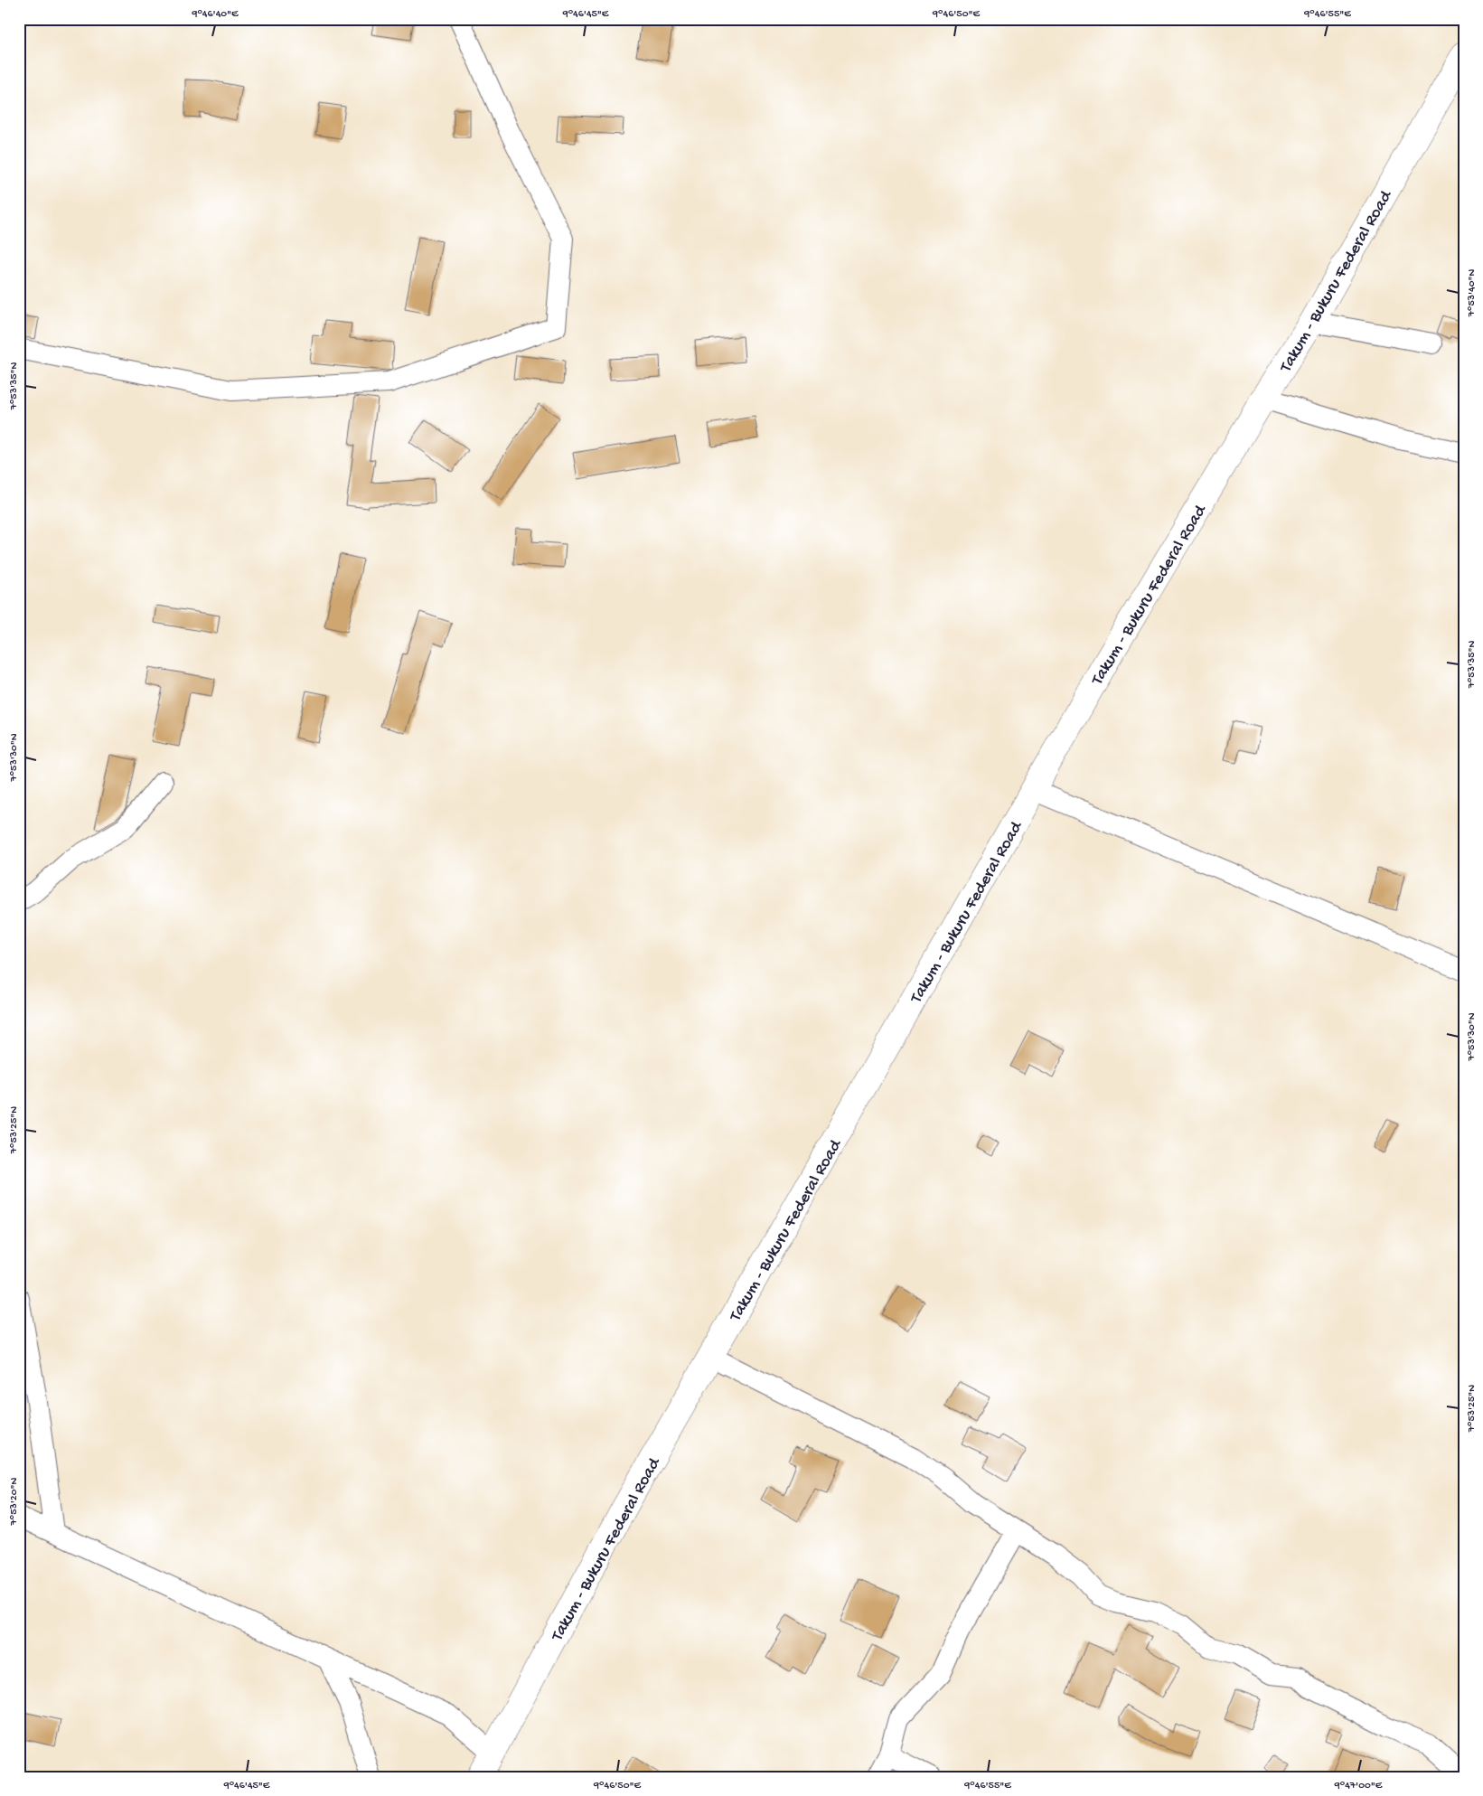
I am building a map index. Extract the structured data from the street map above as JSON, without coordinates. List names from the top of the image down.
{
  "streets": {
    "main road": ["Takum - Bukuru Federal Road"]
  },
  "coordinates": [
    "9°46'40\"E",
    "9°46'45\"E",
    "9°46'50\"E",
    "9°46'55\"E",
    "7°53'40\"N",
    "7°53'35\"N",
    "7°53'30\"N",
    "7°53'25\"N",
    "7°53'20\"N",
    "9°47'00\"E"
  ]
}
